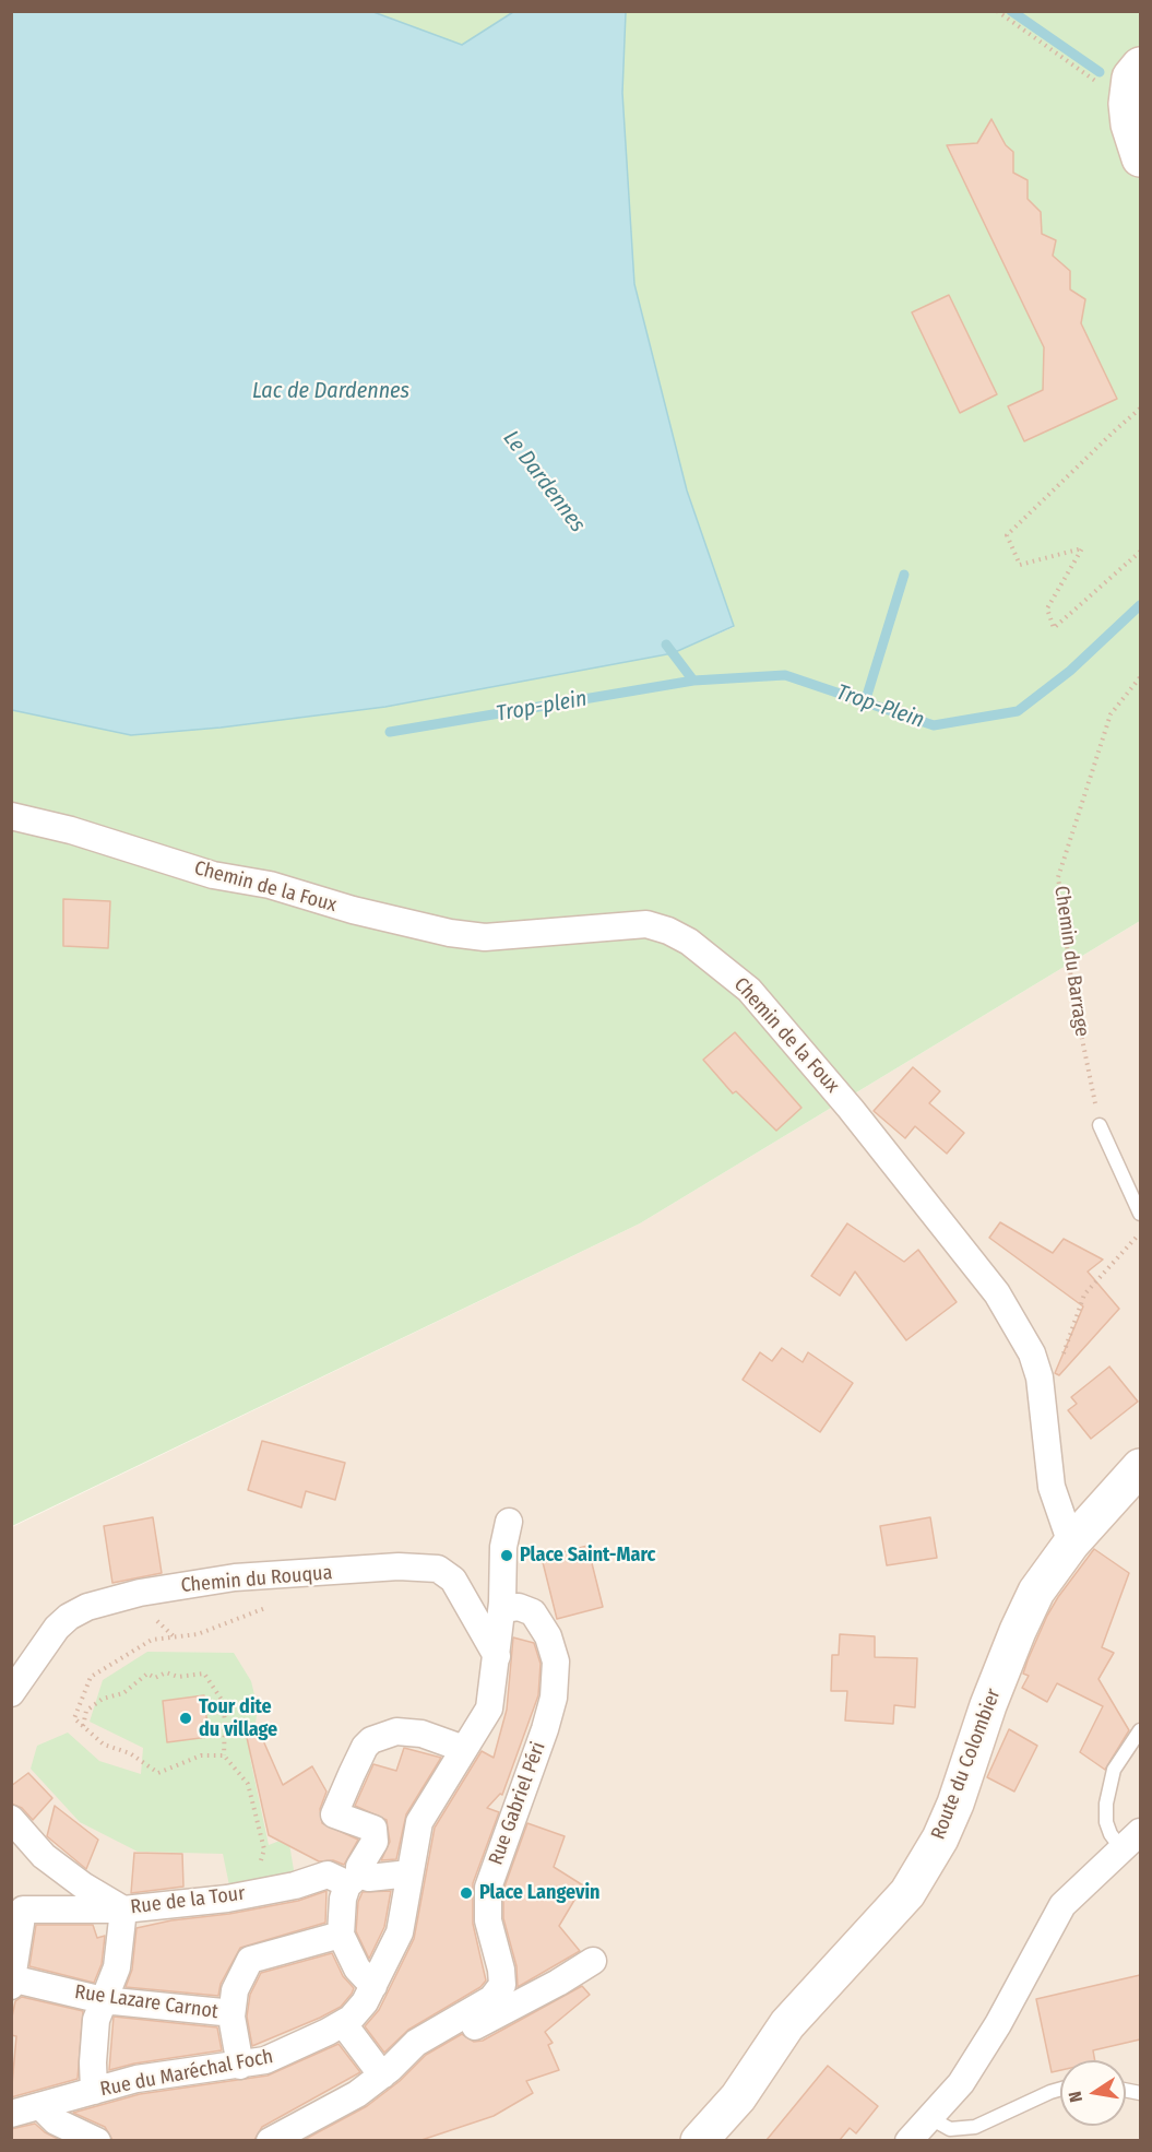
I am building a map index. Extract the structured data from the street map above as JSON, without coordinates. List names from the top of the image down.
{
  "streets": {
    "street": [
      "Chemin de la Foux",
      "Chemin du Rouqua",
      "Route du Colombier",
      "Rue Gabriel Péri",
      "Rue de la Tour",
      "Rue Lazare Carnot",
      "Rue du Maréchal Foch"
    ],
    "path": ["Chemin du Barrage"]
  },
  "crossings": [
    ["Chemin de la Foux", "Route du Colombier"],
    ["Chemin du Rouqua", "Rue du Maréchal Foch"],
    ["Rue de la Tour", "Rue Lazare Carnot"],
    ["Rue de la Tour", "Rue du Maréchal Foch"],
    ["Rue Lazare Carnot", "Rue du Maréchal Foch"]
  ],
  "water": [
    "Lac de Dardennes",
    "Le Dardennes",
    "Trop-plein",
    "Trop-Plein"
  ],
  "places": ["Place Saint-Marc", "Tour dite du village", "Place Langevin"],
  "north": "left"
}
